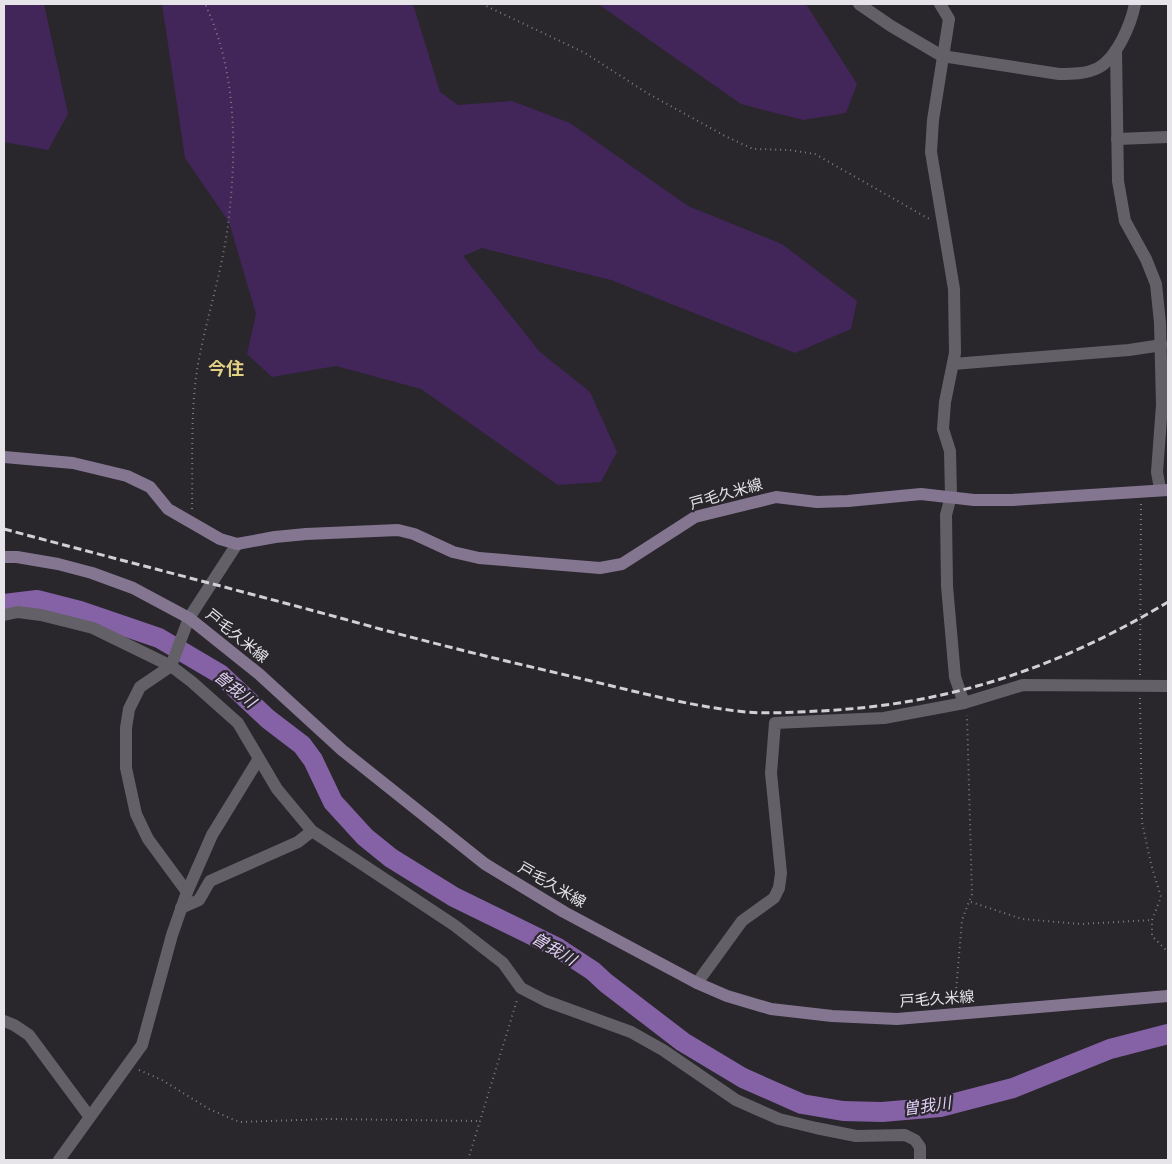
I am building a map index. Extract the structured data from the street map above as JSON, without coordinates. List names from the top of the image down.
{
  "streets": {
    "main road": ["戸毛久米線"]
  },
  "districts": ["今住"],
  "water": ["曽我川"]
}
